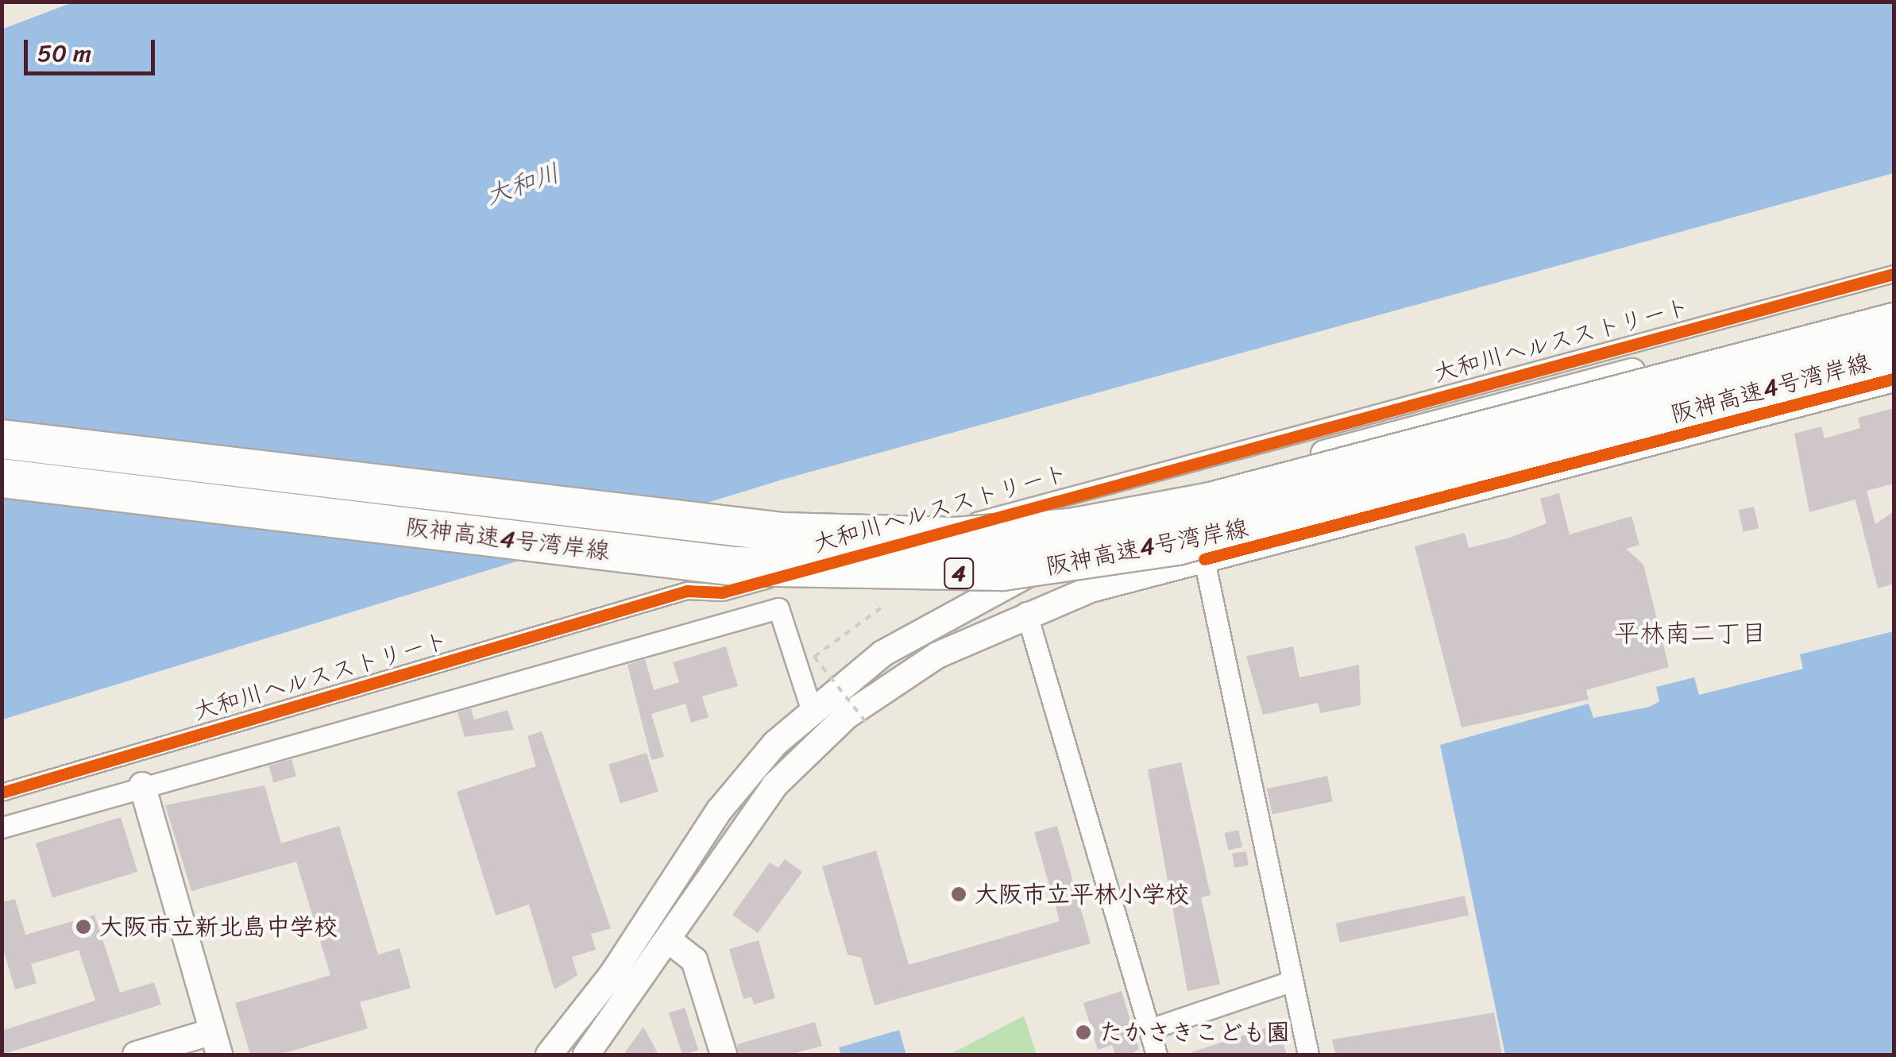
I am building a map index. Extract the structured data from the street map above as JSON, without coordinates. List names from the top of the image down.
{
  "streets": {
    "highway": ["阪神高速4号湾岸線", "4"],
    "street": ["大和川ヘルスストリート"]
  },
  "districts": ["平林南二丁目"],
  "water": ["大和川"],
  "places": ["大阪市立平林小学校", "大阪市立新北島中学校", "たかさきこども園"],
  "scale_bar": "50 m"
}
